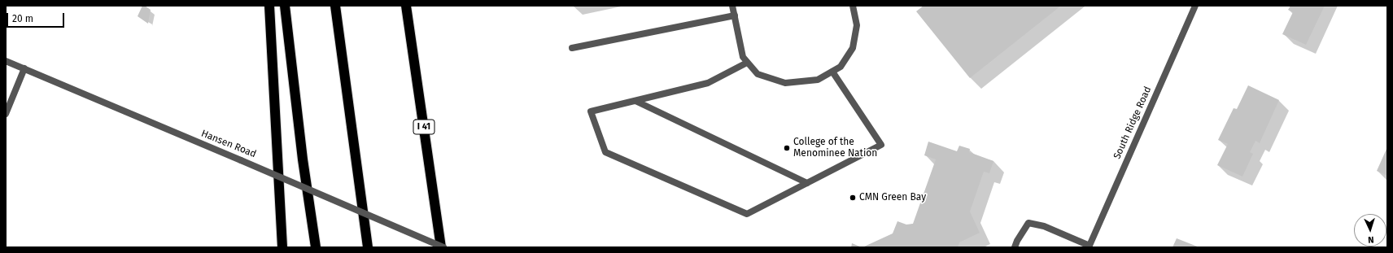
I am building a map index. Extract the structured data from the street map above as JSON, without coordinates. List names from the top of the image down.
{
  "streets": {
    "highway": ["I 41"],
    "street": ["South Ridge Road", "Hansen Road"]
  },
  "crossings": [
    ["I 41", "Hansen Road"]
  ],
  "places": ["College of the Menominee Nation", "CMN Green Bay"],
  "scale_bar": "20 m",
  "north": "bottom"
}
